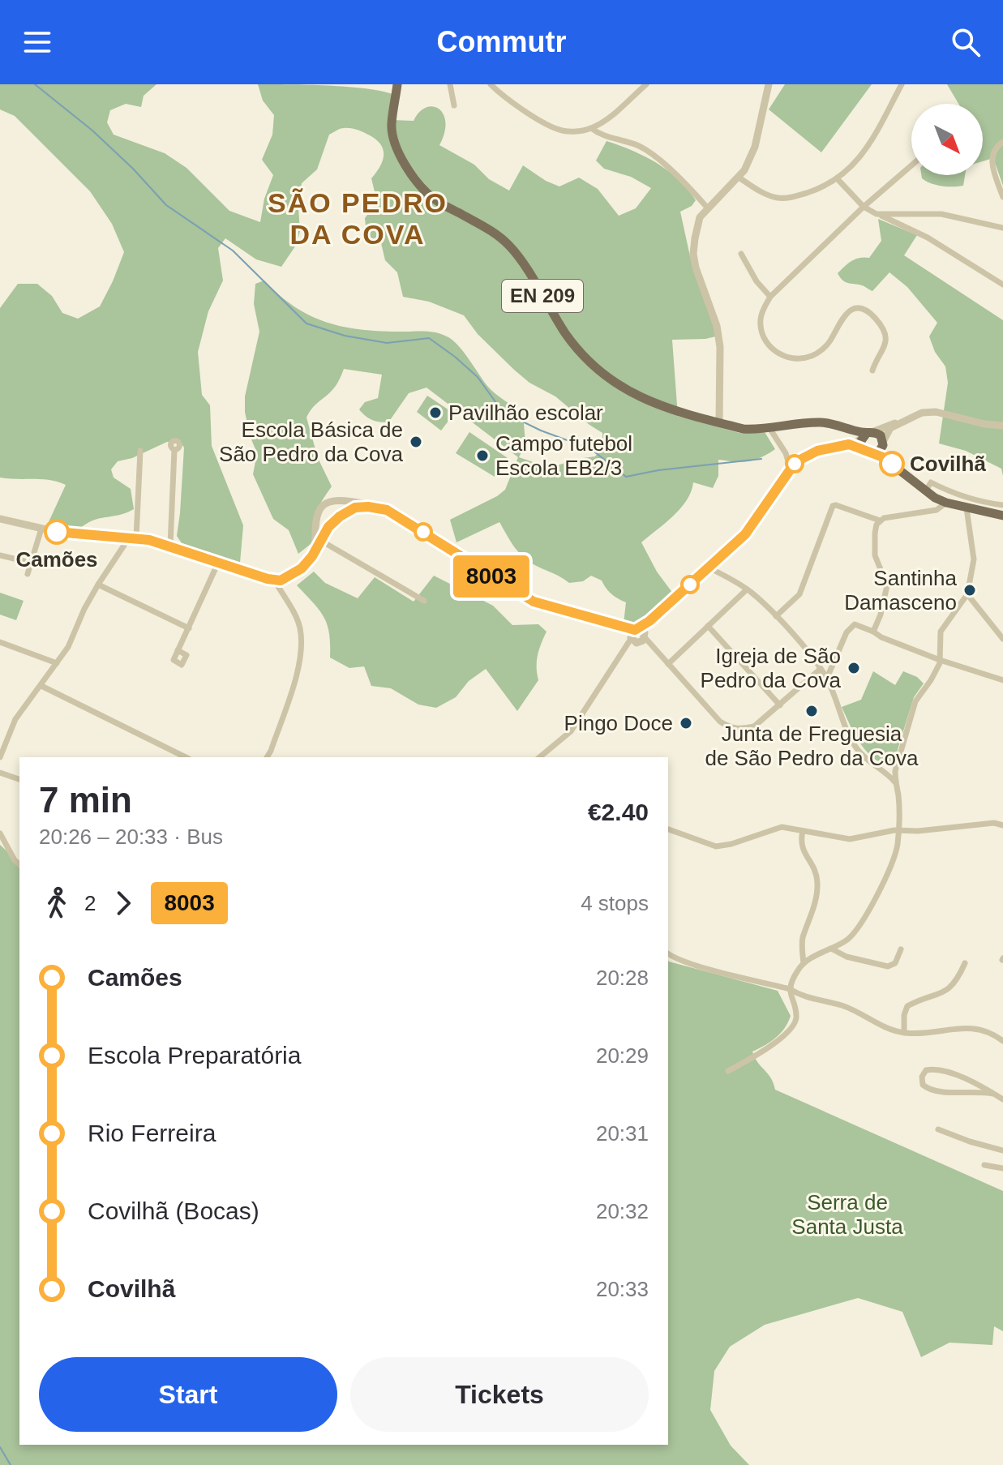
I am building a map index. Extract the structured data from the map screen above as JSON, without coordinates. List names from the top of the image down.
{
  "streets": {
    "main road": ["EN 209"]
  },
  "districts": ["SÃO PEDRO DA COVA"],
  "parks": ["Serra de Santa Justa"],
  "places": [
    "Pavilhão escolar",
    "Escola Básica de São Pedro da Cova",
    "Campo futebol Escola EB2/3",
    "Covilhã",
    "Camões",
    "Santinha Damasceno",
    "Igreja de São Pedro da Cova",
    "Junta de Freguesia de São Pedro da Cova",
    "Pingo Doce"
  ],
  "lines": ["bus line 8003"],
  "north": "bottom right",
  "page": {
    "header": "Commutr",
    "on_map": "8003",
    "heading": ["7 min", "20:26 – 20:33 · Bus", "€2.40"],
    "legs": ["2", "8003", "4 stops"],
    "list": [
      {
        "name": "Camões",
        "value": "20:28"
      },
      {
        "name": "Escola Preparatória",
        "value": "20:29"
      },
      {
        "name": "Rio Ferreira",
        "value": "20:31"
      },
      {
        "name": "Covilhã (Bocas)",
        "value": "20:32"
      },
      {
        "name": "Covilhã",
        "value": "20:33"
      }
    ],
    "buttons": ["Start", "Tickets"]
  }
}
